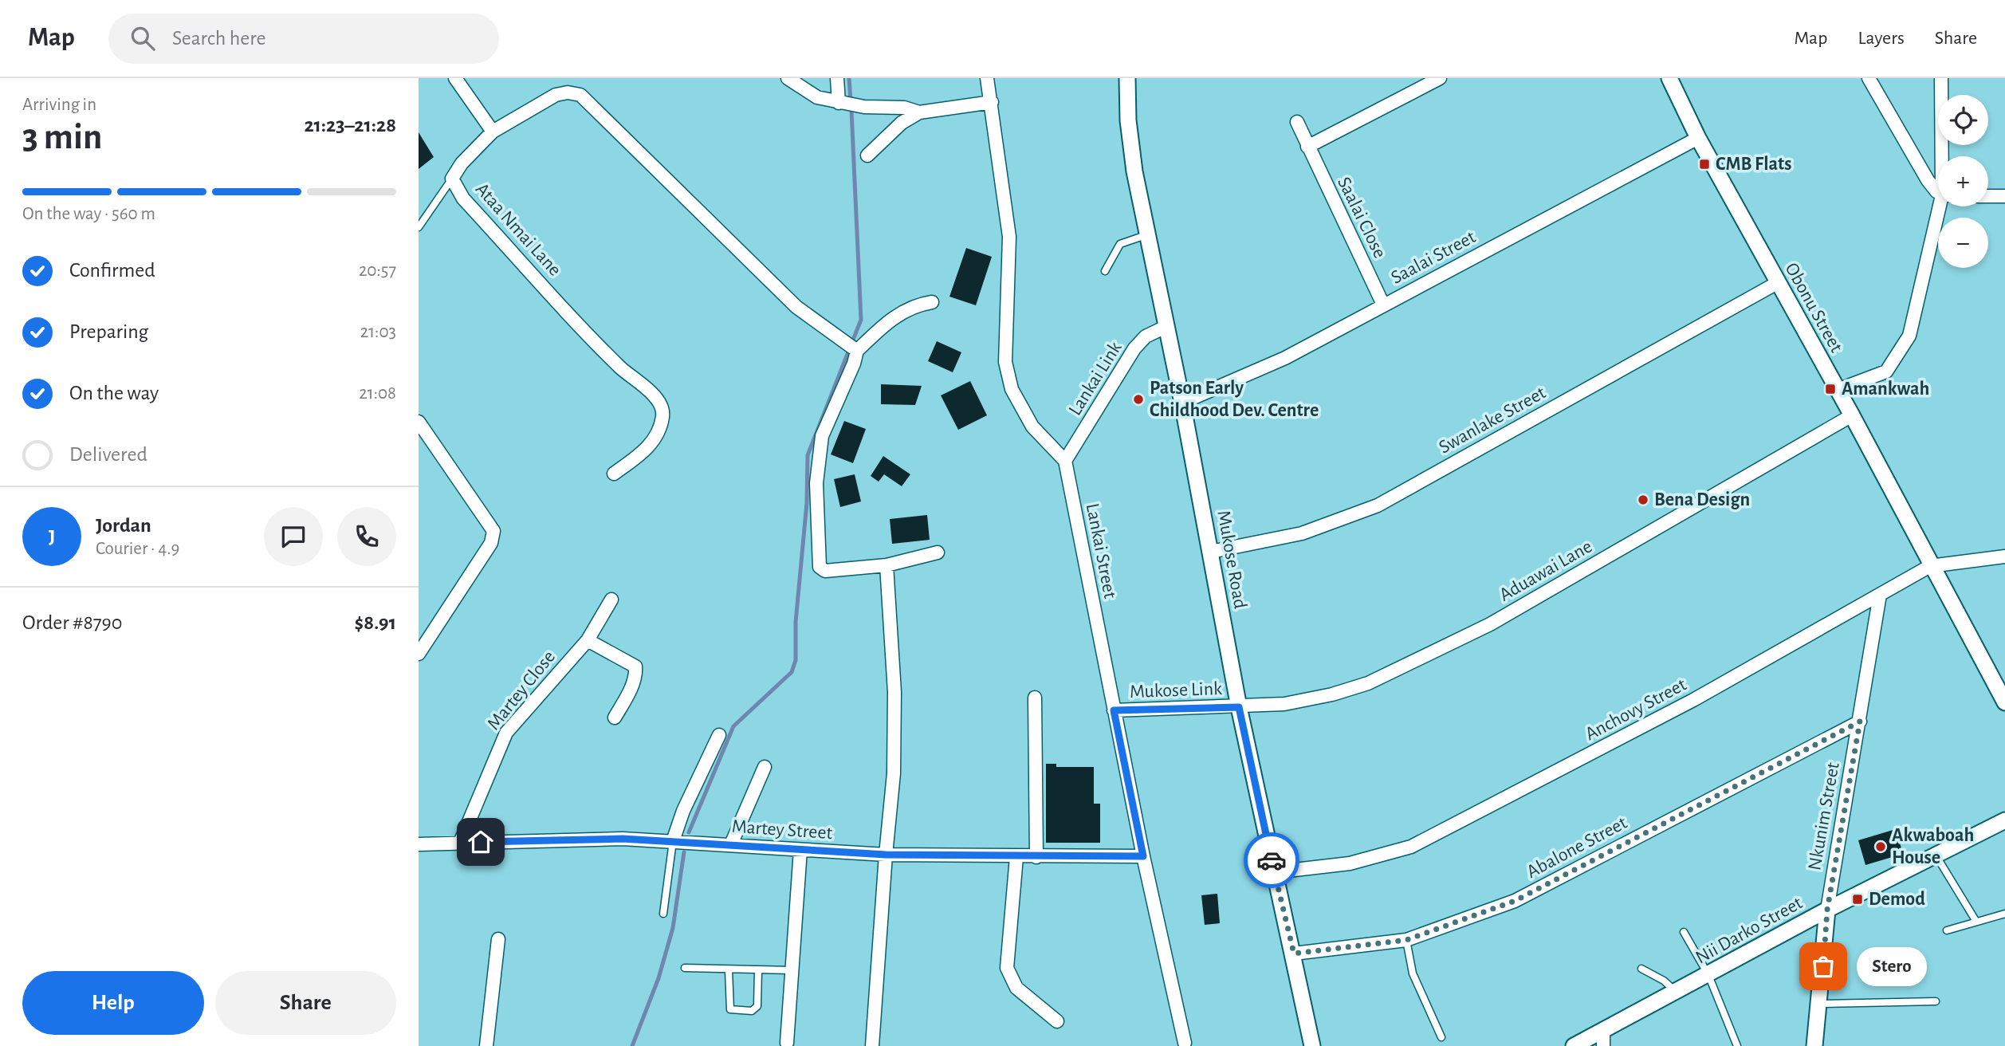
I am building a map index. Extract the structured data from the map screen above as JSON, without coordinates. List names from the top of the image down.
{
  "streets": {
    "street": [
      "Saalai Close",
      "Ataa Nmai Lane",
      "Saalai Street",
      "Obonu Street",
      "Lankai Link",
      "Swanlake Street",
      "Lankai Street",
      "Mukose Road",
      "Aduawai Lane",
      "Martey Close",
      "Mukose Link",
      "Anchovy Street",
      "Nkunim Street",
      "Martey Street",
      "Abalone Street",
      "Nii Darko Street"
    ]
  },
  "crossings": [
    ["Saalai Close", "Saalai Street"],
    ["Saalai Street", "Obonu Street"],
    ["Saalai Street", "Mukose Road"],
    ["Obonu Street", "Swanlake Street"],
    ["Obonu Street", "Aduawai Lane"],
    ["Obonu Street", "Anchovy Street"],
    ["Lankai Link", "Lankai Street"],
    ["Lankai Link", "Mukose Road"],
    ["Swanlake Street", "Mukose Road"],
    ["Lankai Street", "Mukose Link"],
    ["Lankai Street", "Martey Street"],
    ["Mukose Road", "Aduawai Lane"],
    ["Mukose Road", "Mukose Link"],
    ["Mukose Road", "Anchovy Street"],
    ["Mukose Road", "Abalone Street"],
    ["Aduawai Lane", "Mukose Link"],
    ["Martey Close", "Martey Street"],
    ["Anchovy Street", "Nkunim Street"],
    ["Nkunim Street", "Abalone Street"],
    ["Nkunim Street", "Nii Darko Street"]
  ],
  "places": {
    "transit": ["CMB Flats", "Amankwah", "Demod"],
    "other": [
      "Patson Early Childhood Dev. Centre",
      "Bena Design",
      "Akwaboah House",
      "Stero"
    ]
  },
  "page": {
    "header": "Map",
    "search": "Search here",
    "nav": ["Map", "Layers", "Share"],
    "heading": ["3 min", "Arriving in", "21:23–21:28"],
    "panel": [
      "Jordan",
      "Courier · 4.9",
      "Order #8790",
      "$8.91"
    ],
    "map_buttons": ["+", "−"],
    "bar": "On the way · 560 m",
    "list": [
      ["Confirmed", "20:57"],
      ["Preparing", "21:03"],
      ["On the way", "21:08"],
      "Delivered"
    ],
    "round": "J",
    "bubble": "Stero",
    "buttons": ["Help", "Share"]
  }
}
